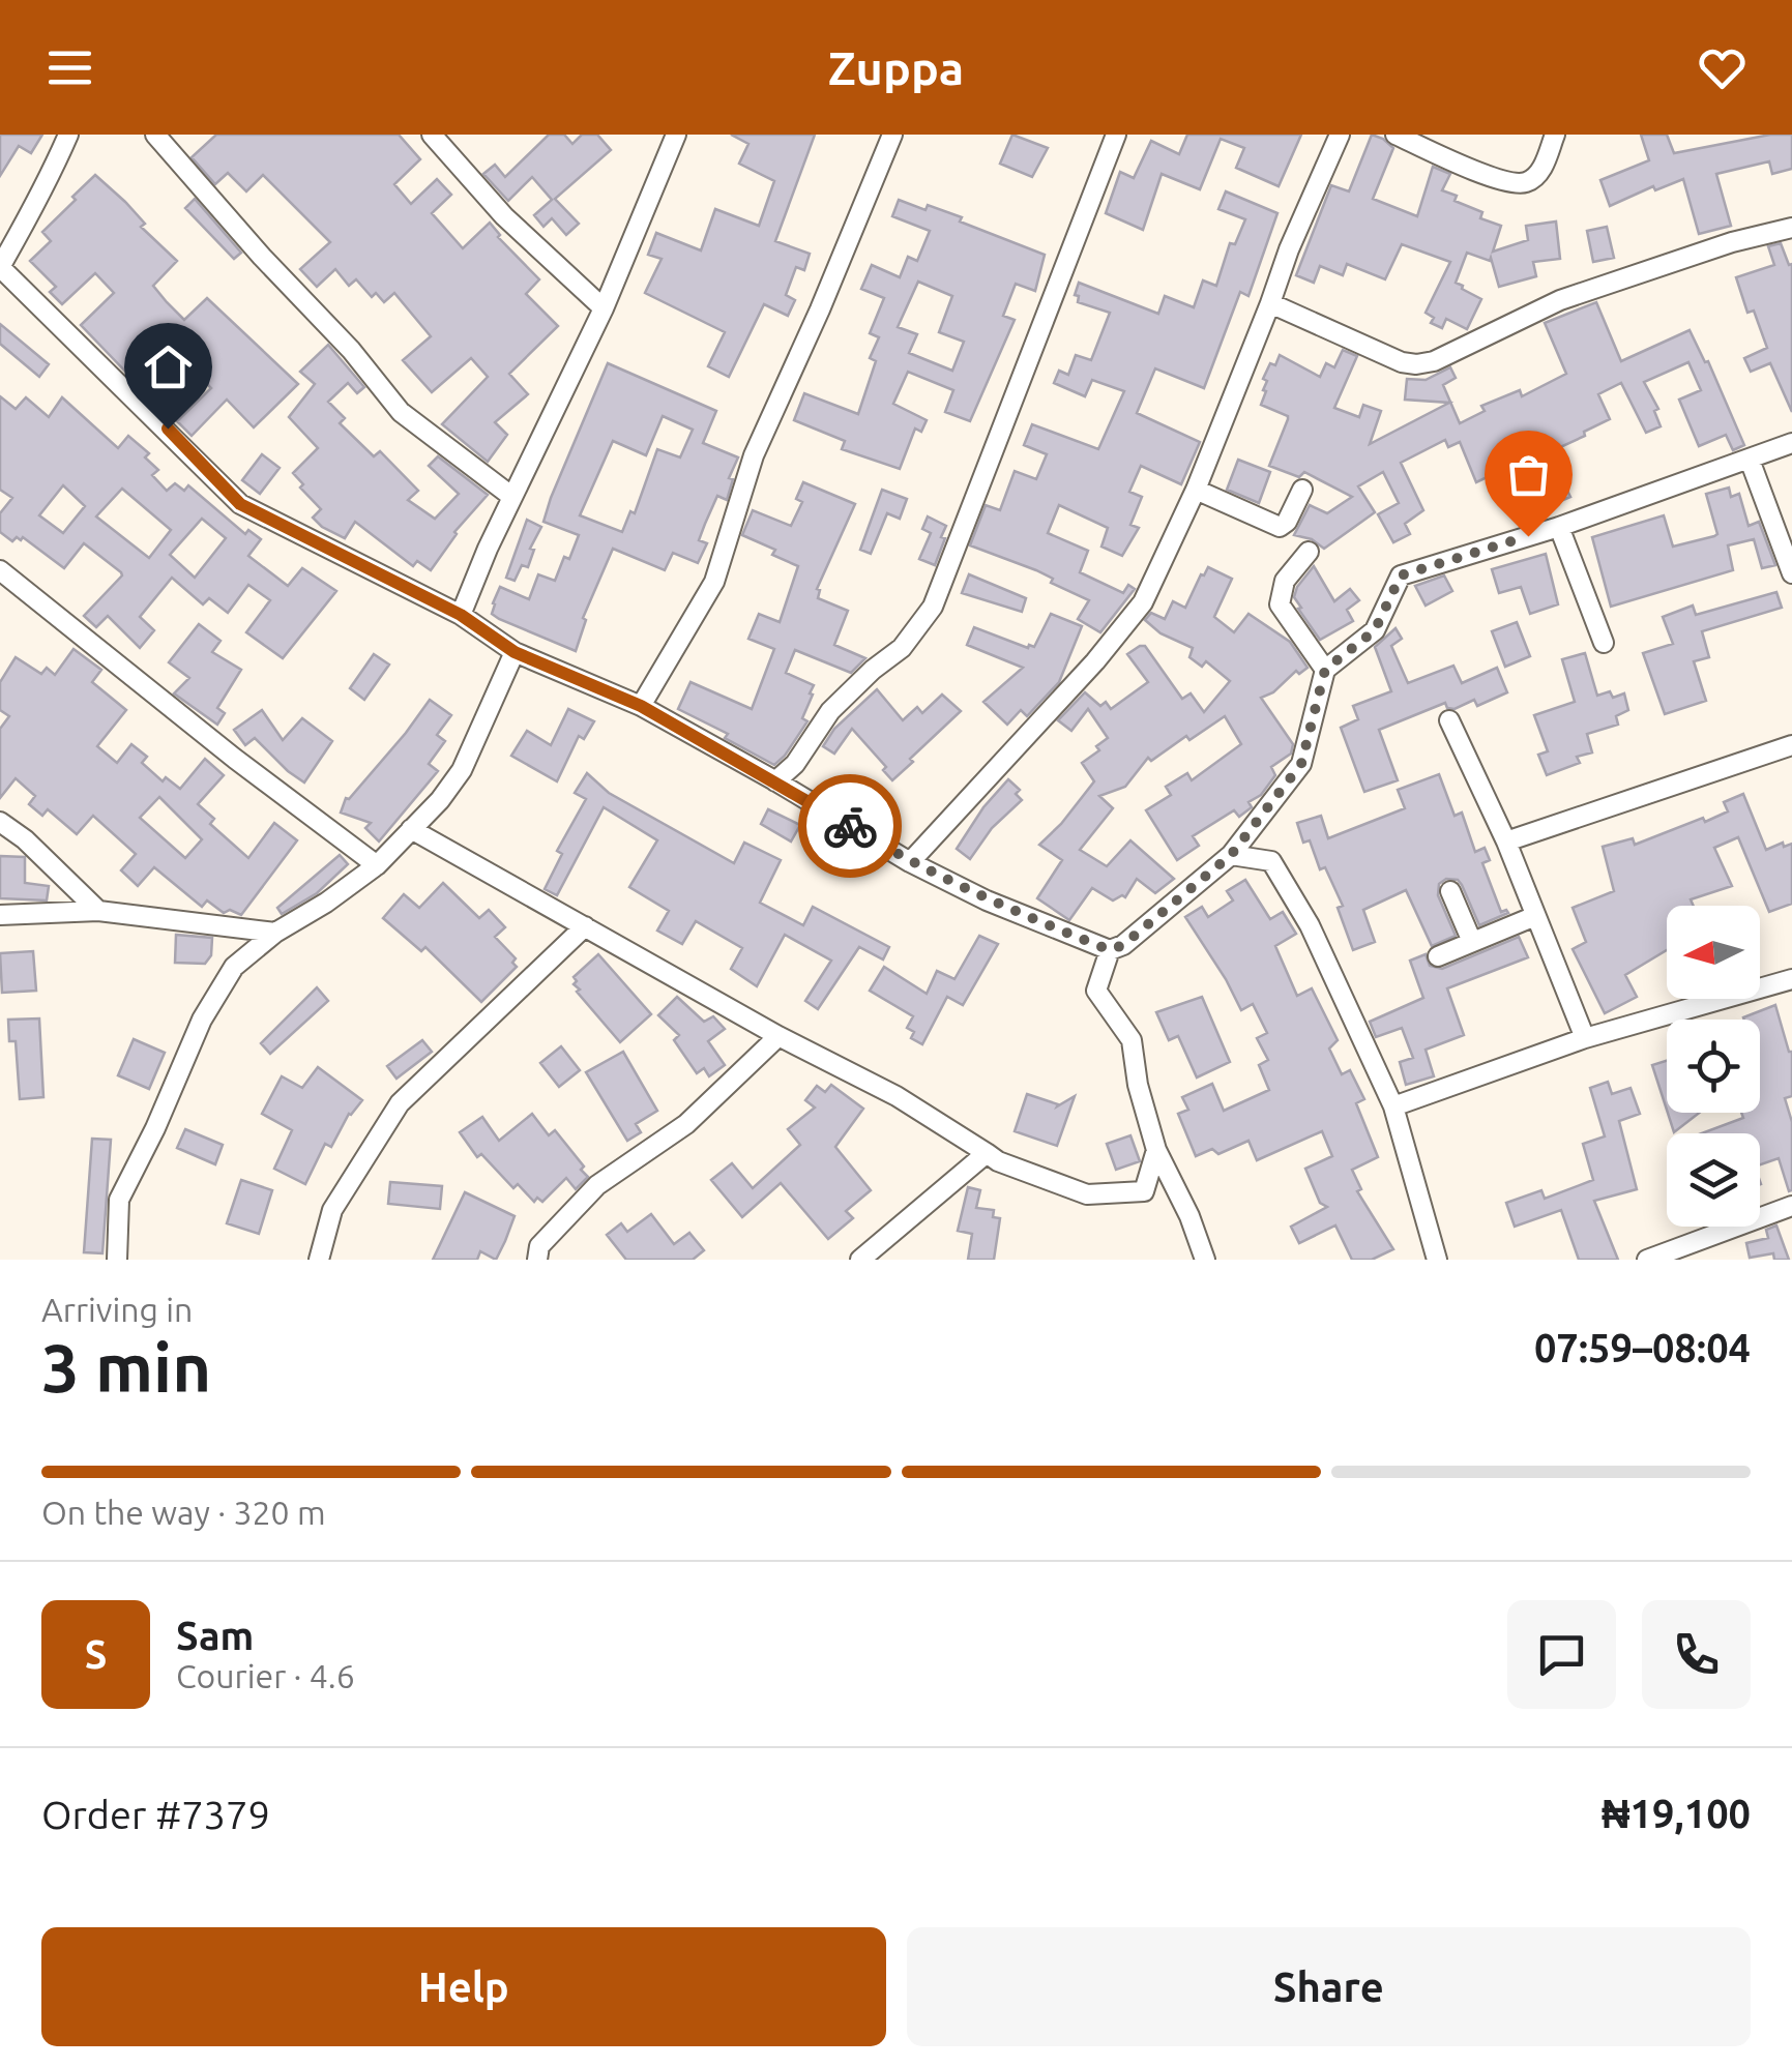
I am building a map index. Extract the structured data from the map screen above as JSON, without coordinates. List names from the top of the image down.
{
  "north": "left",
  "page": {
    "header": "Zuppa",
    "heading": ["3 min", "Arriving in", "07:59–08:04"],
    "panel": [
      "Sam",
      "Courier · 4.6",
      "Order #7379",
      "₦19,100"
    ],
    "bar": "On the way · 320 m",
    "round": "S",
    "buttons": ["Help", "Share"]
  }
}
